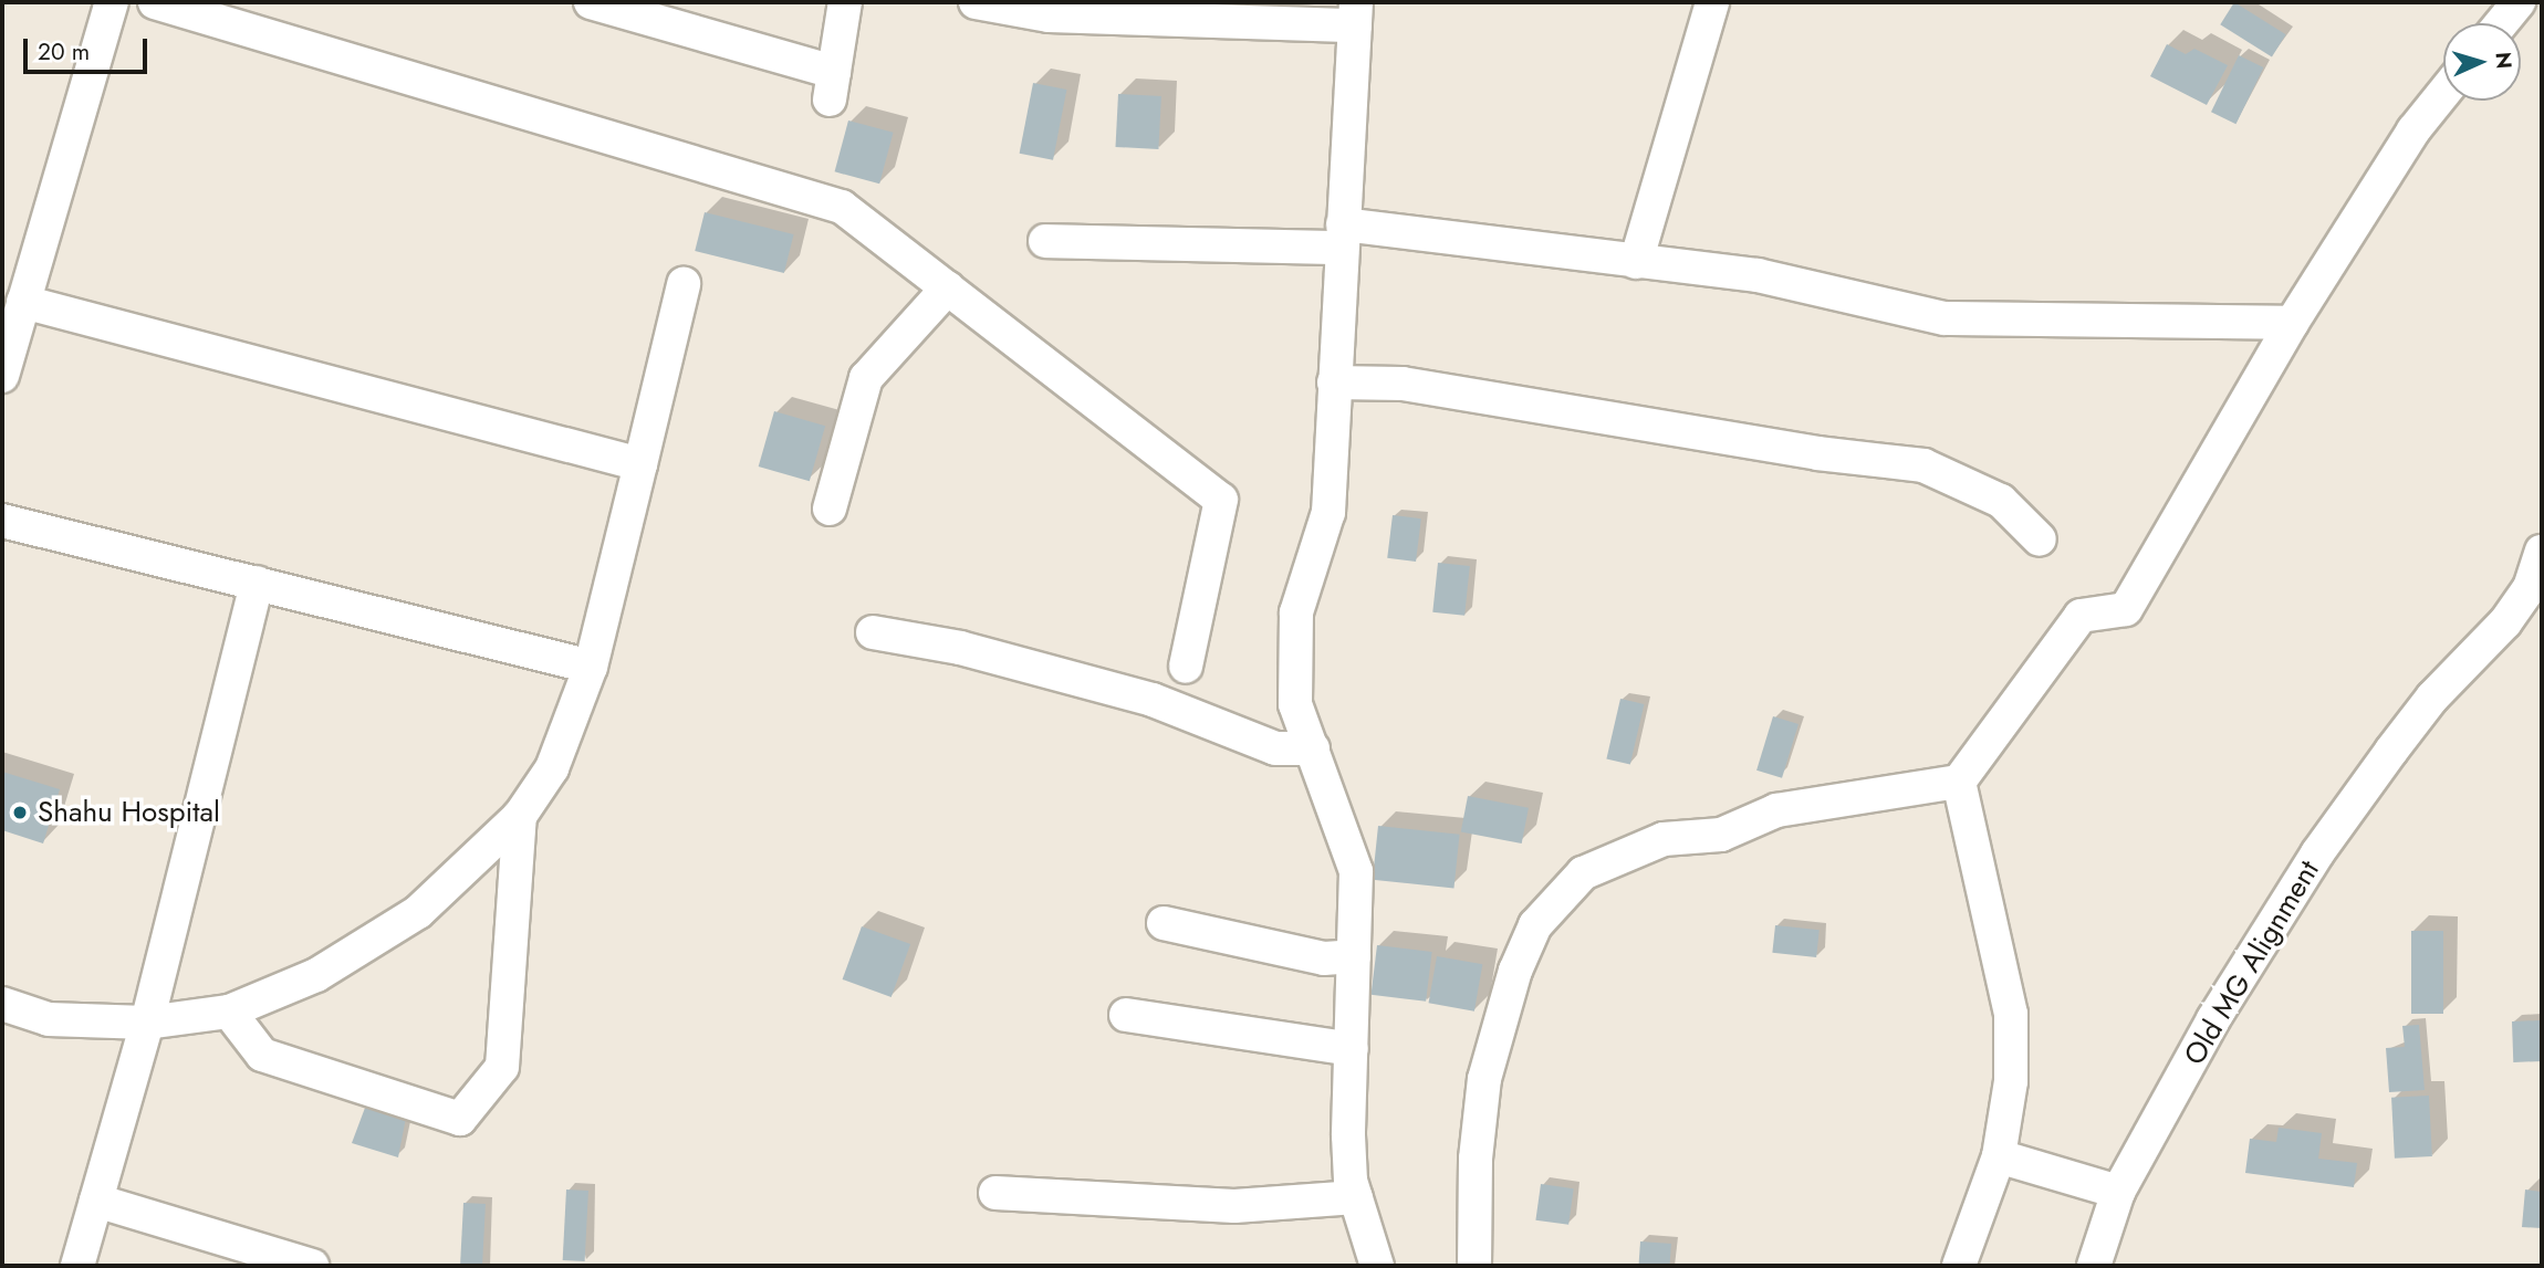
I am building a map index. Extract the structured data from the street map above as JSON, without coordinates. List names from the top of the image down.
{
  "streets": {
    "street": ["Old MG Alignment"]
  },
  "places": ["Shahu Hospital"],
  "scale_bar": "20 m",
  "north": "right"
}
